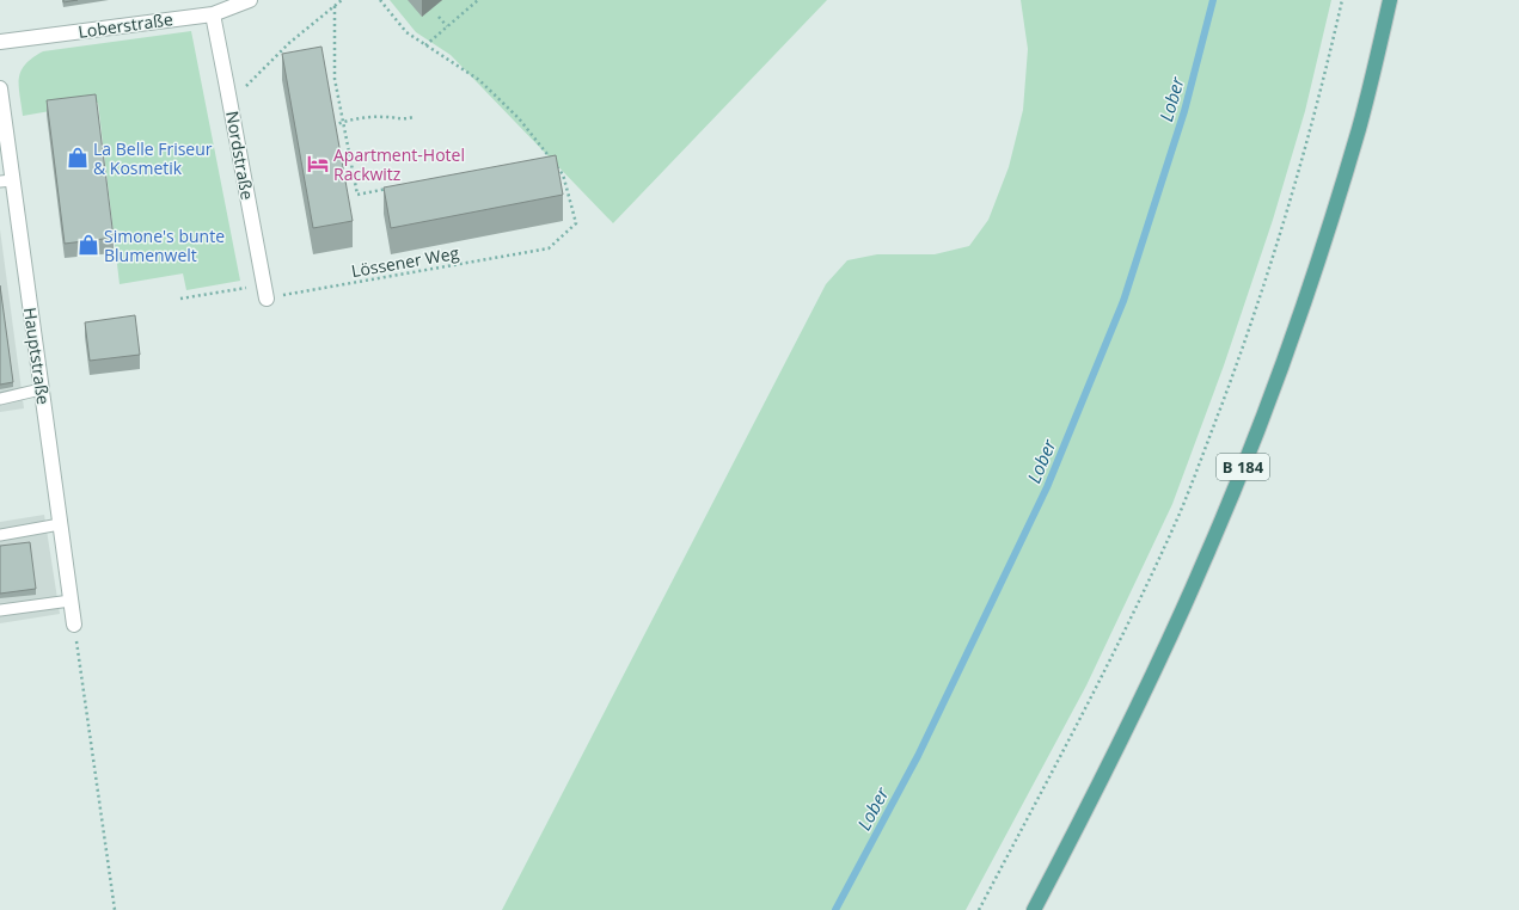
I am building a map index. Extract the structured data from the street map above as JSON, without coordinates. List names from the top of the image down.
{
  "streets": {
    "main road": ["B 184"],
    "street": ["Loberstraße", "Nordstraße", "Hauptstraße"],
    "path": ["Lössener Weg"]
  },
  "crossings": [
    ["Loberstraße", "Nordstraße"],
    ["Nordstraße", "Lössener Weg"]
  ],
  "water": ["Lober"],
  "places": {
    "shop": ["La Belle Friseur & Kosmetik", "Simone's bunte Blumenwelt"],
    "hotel": ["Apartment-Hotel Rackwitz"]
  }
}
